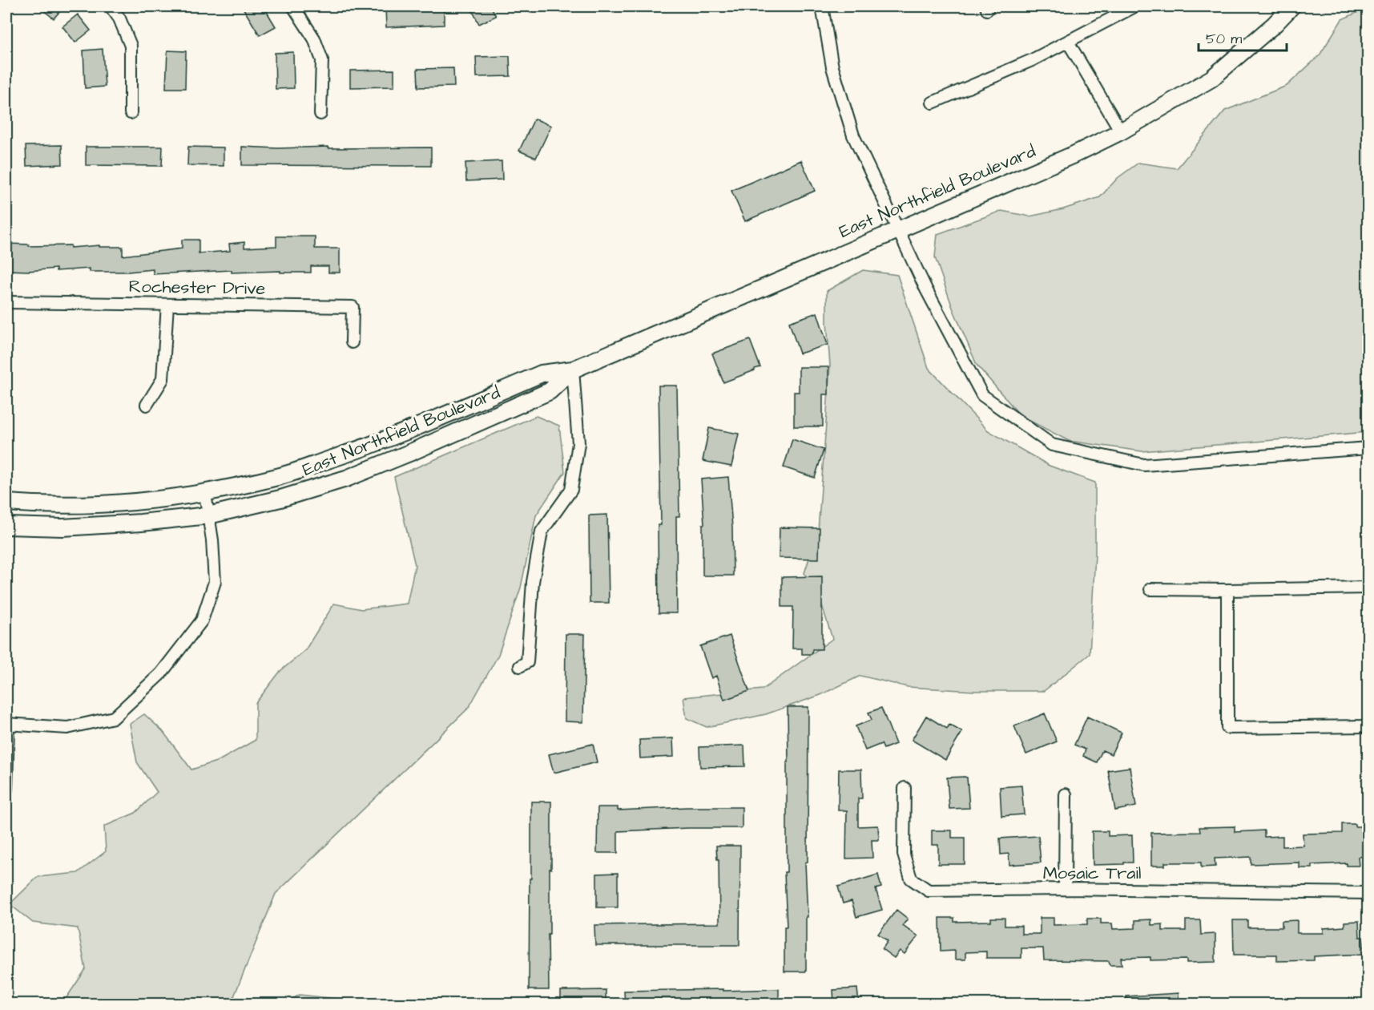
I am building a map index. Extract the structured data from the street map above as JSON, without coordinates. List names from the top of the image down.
{
  "streets": {
    "main road": ["East Northfield Boulevard"],
    "street": ["Rochester Drive", "Mosaic Trail"]
  },
  "scale_bar": "50 m"
}
